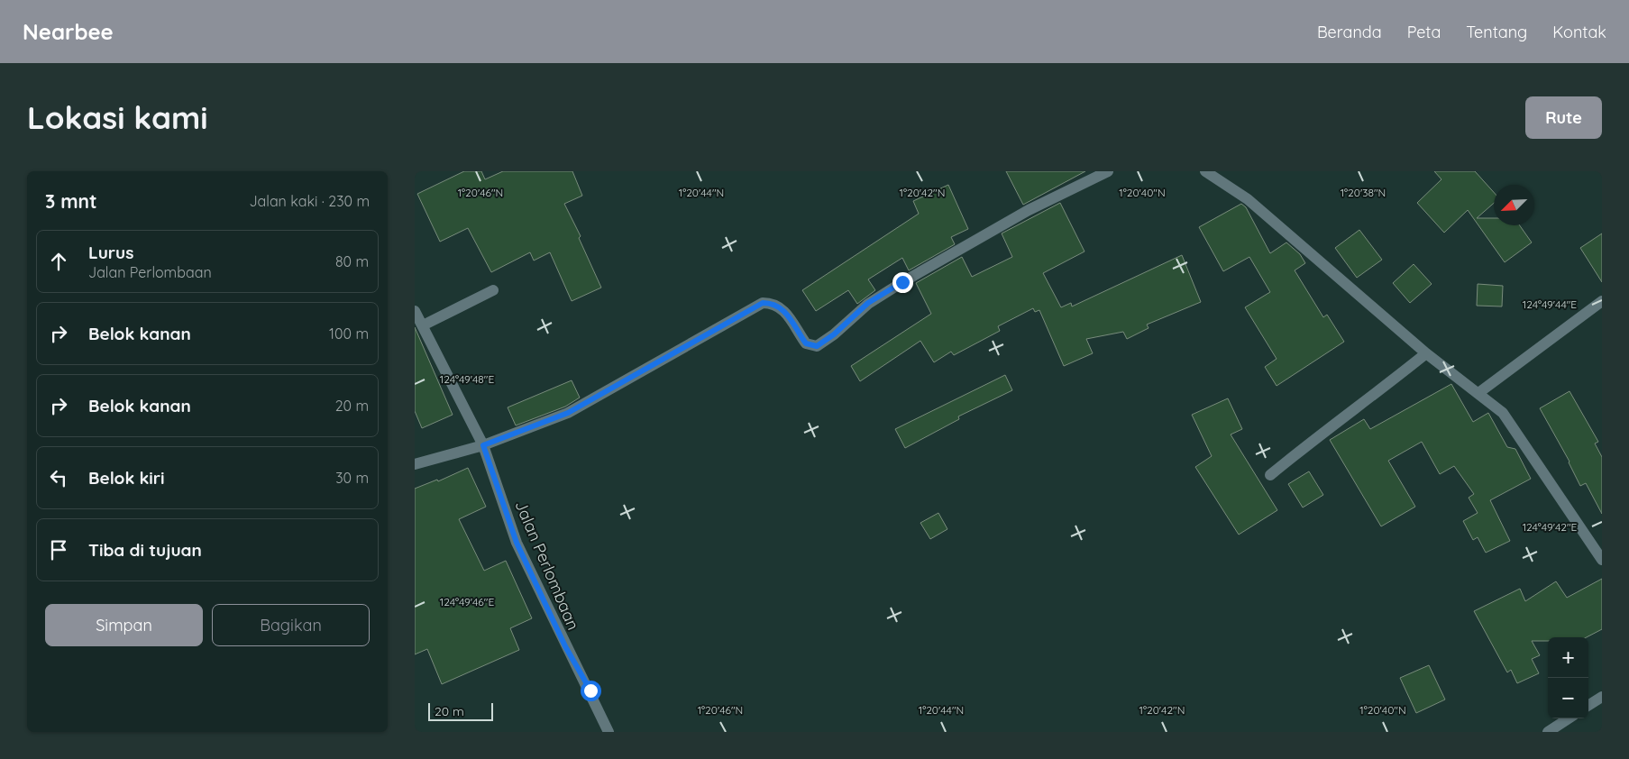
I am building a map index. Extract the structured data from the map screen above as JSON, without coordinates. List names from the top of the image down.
{
  "streets": {
    "street": ["Jalan Perlombaan"]
  },
  "scale_bar": "20 m",
  "north": "bottom left",
  "page": {
    "header": "Nearbee",
    "nav": [
      "Beranda",
      "Peta",
      "Tentang",
      "Kontak"
    ],
    "buttons": [
      "Rute",
      ["Simpan", "Bagikan"]
    ],
    "title": "Lokasi kami",
    "heading": ["3 mnt", "Jalan kaki · 230 m"],
    "list": [
      ["Lurus", "Jalan Perlombaan", "80 m"],
      ["Belok kanan", "100 m"],
      ["Belok kanan", "20 m"],
      ["Belok kiri", "30 m"],
      "Tiba di tujuan"
    ],
    "map_buttons": ["+", "−"],
    "scale": "20 m"
  },
  "coordinates": [
    "1°20'44\"N",
    "1°20'42\"N",
    "1°20'40\"N",
    "1°20'38\"N",
    "1°20'46\"N",
    "124°49'44\"E",
    "124°49'48\"E",
    "124°49'42\"E",
    "124°49'46\"E"
  ]
}
